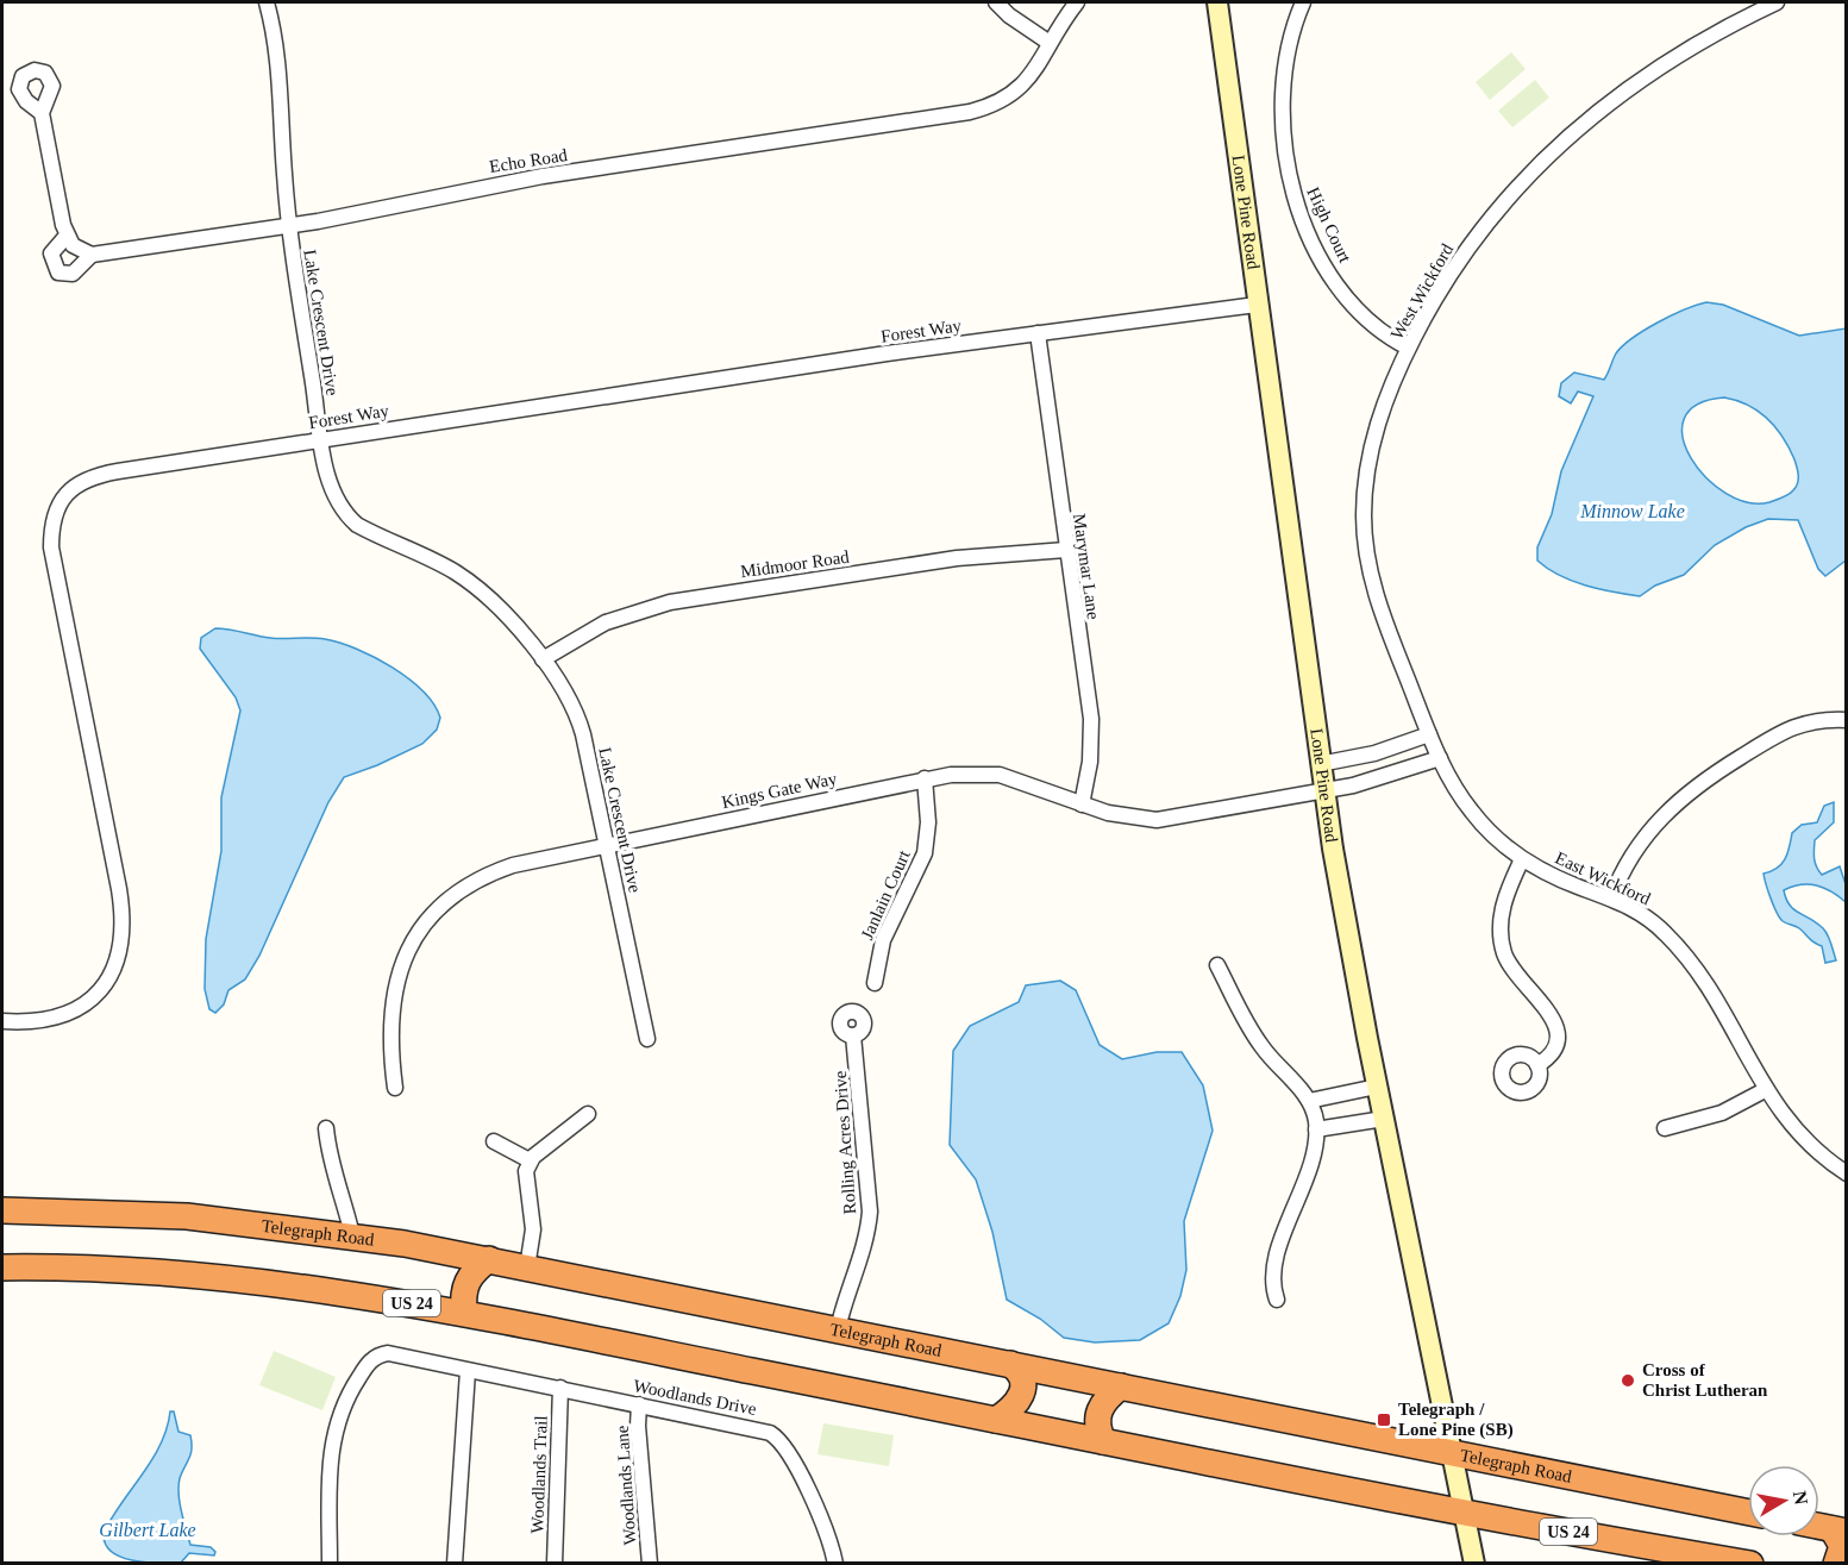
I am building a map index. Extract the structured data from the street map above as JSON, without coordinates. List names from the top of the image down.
{
  "streets": {
    "highway": ["Telegraph Road", "US 24"],
    "street": [
      "Echo Road",
      "Lone Pine Road",
      "High Court",
      "West Wickford",
      "Lake Crescent Drive",
      "Forest Way",
      "Midmoor Road",
      "Marymar Lane",
      "Kings Gate Way",
      "East Wickford",
      "Janlain Court",
      "Rolling Acres Drive",
      "Woodlands Drive",
      "Woodlands Trail",
      "Woodlands Lane"
    ]
  },
  "crossings": [
    ["Echo Road", "Lake Crescent Drive"],
    ["Lone Pine Road", "Forest Way"],
    ["Lone Pine Road", "Kings Gate Way"],
    ["Lone Pine Road", "Telegraph Road"],
    ["Lone Pine Road", "US 24"],
    ["High Court", "West Wickford"],
    ["West Wickford", "East Wickford"],
    ["Lake Crescent Drive", "Forest Way"],
    ["Lake Crescent Drive", "Midmoor Road"],
    ["Lake Crescent Drive", "Kings Gate Way"],
    ["Forest Way", "Marymar Lane"],
    ["Midmoor Road", "Marymar Lane"],
    ["Marymar Lane", "Kings Gate Way"],
    ["Kings Gate Way", "Janlain Court"],
    ["Rolling Acres Drive", "Telegraph Road"],
    ["Woodlands Drive", "Woodlands Trail"],
    ["Woodlands Drive", "Woodlands Lane"]
  ],
  "water": ["Minnow Lake", "Gilbert Lake"],
  "places": {
    "other": ["Cross of Christ Lutheran"],
    "transit": ["Telegraph / Lone Pine (SB)"]
  },
  "north": "right"
}
